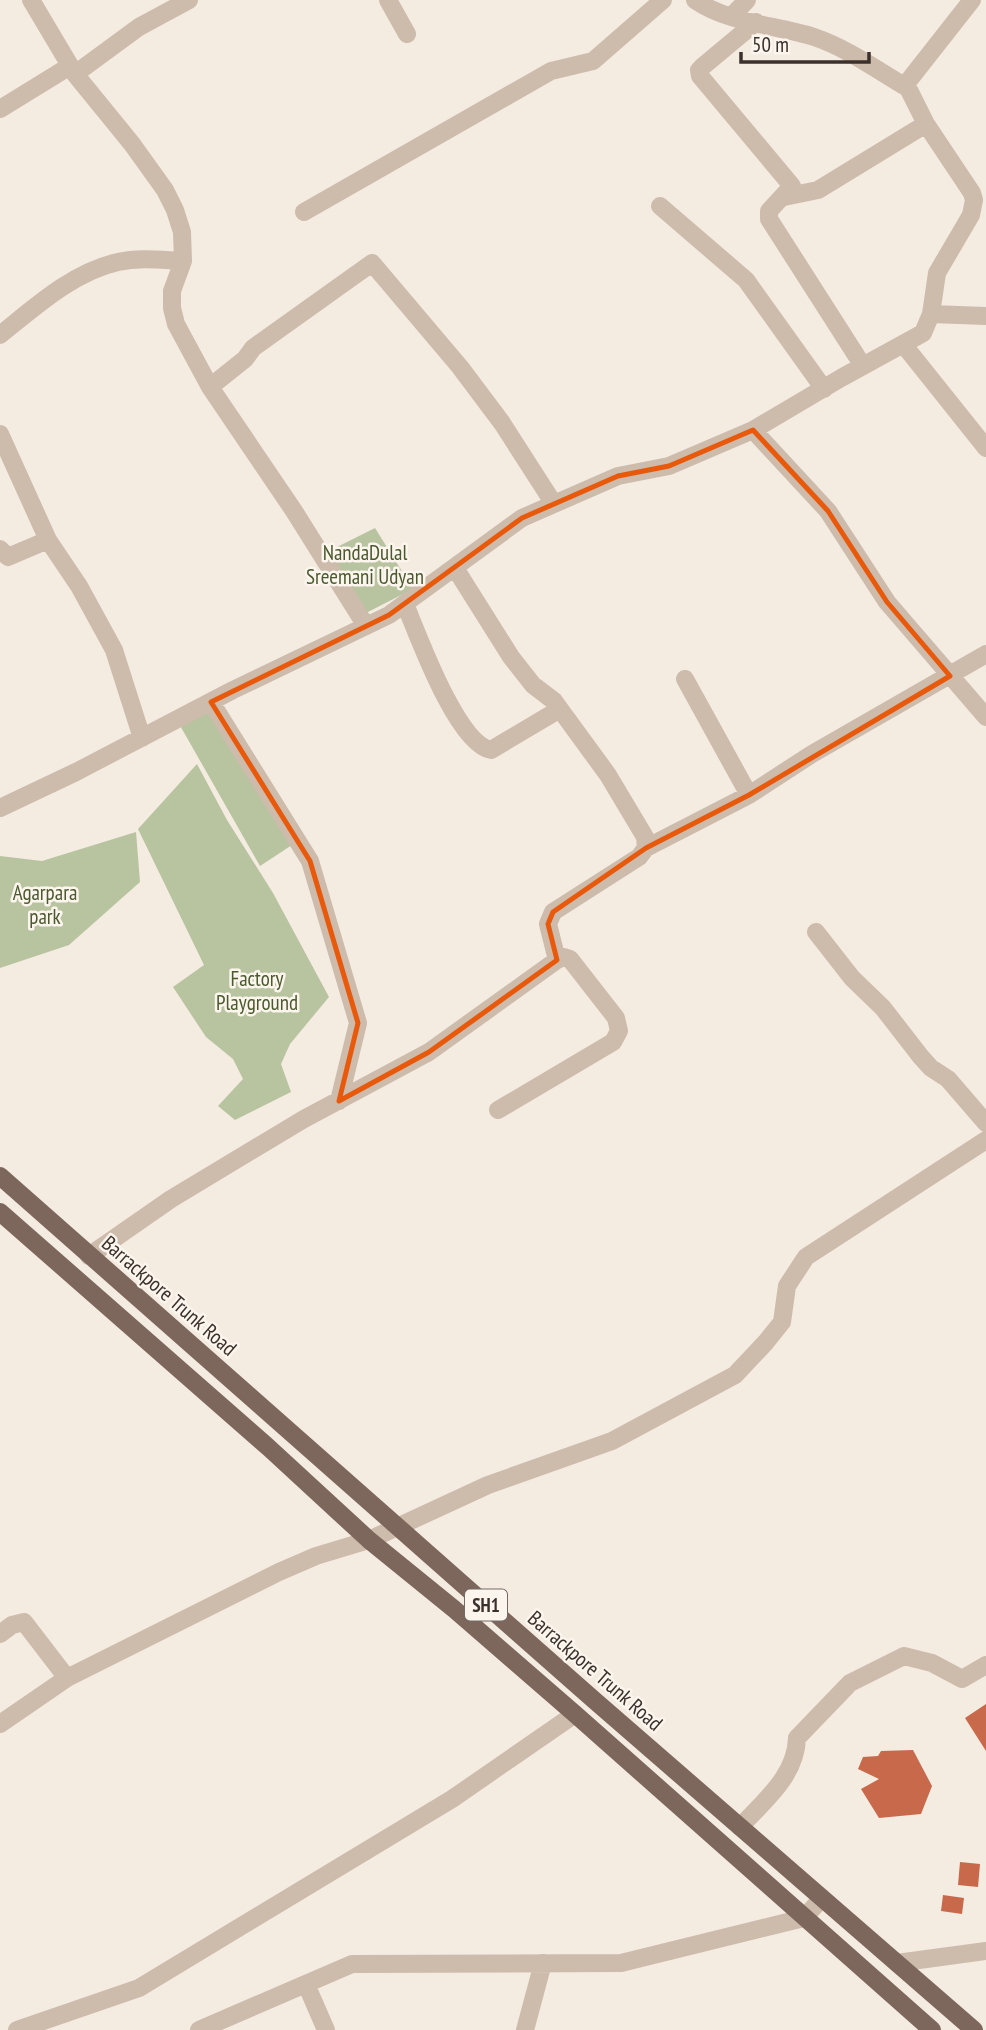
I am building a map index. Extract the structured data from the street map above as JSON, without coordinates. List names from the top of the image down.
{
  "streets": {
    "main road": ["Barrackpore Trunk Road", "SH1"]
  },
  "parks": ["NandaDulal Sreemani Udyan", "Agarpara park", "Factory Playground"],
  "scale_bar": "50 m"
}
